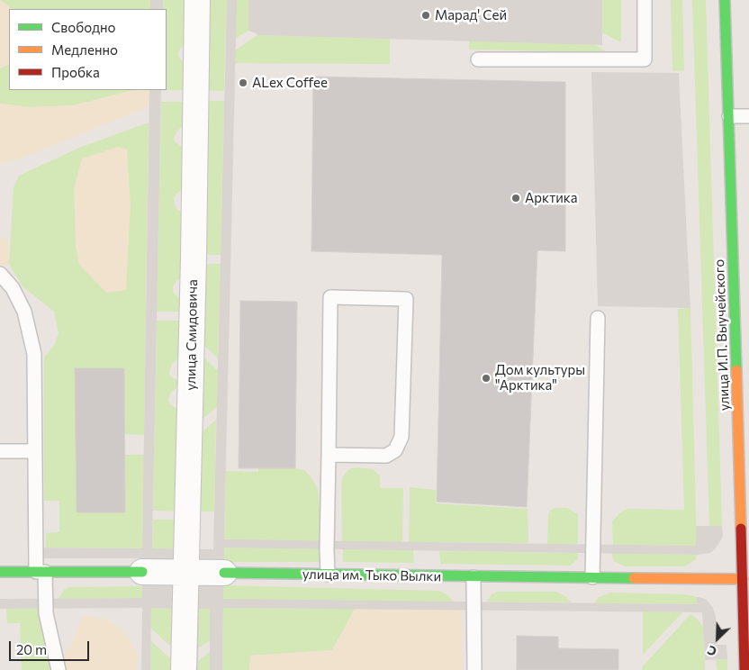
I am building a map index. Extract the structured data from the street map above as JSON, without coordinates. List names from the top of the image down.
{
  "streets": {
    "main road": ["улица И.П. Выучейского", "улица им. Тыко Вылки"],
    "street": ["улица Смидовича"]
  },
  "crossings": [
    ["улица Смидовича", "улица им. Тыко Вылки"],
    ["улица И.П. Выучейского", "улица им. Тыко Вылки"]
  ],
  "places": [
    "Марад' Сей",
    "ALex Coffee",
    "Арктика",
    "Дом культуры \"Арктика\""
  ],
  "legend": ["Свободно", "Медленно", "Пробка"],
  "scale_bar": "20 m",
  "north": "bottom left"
}
